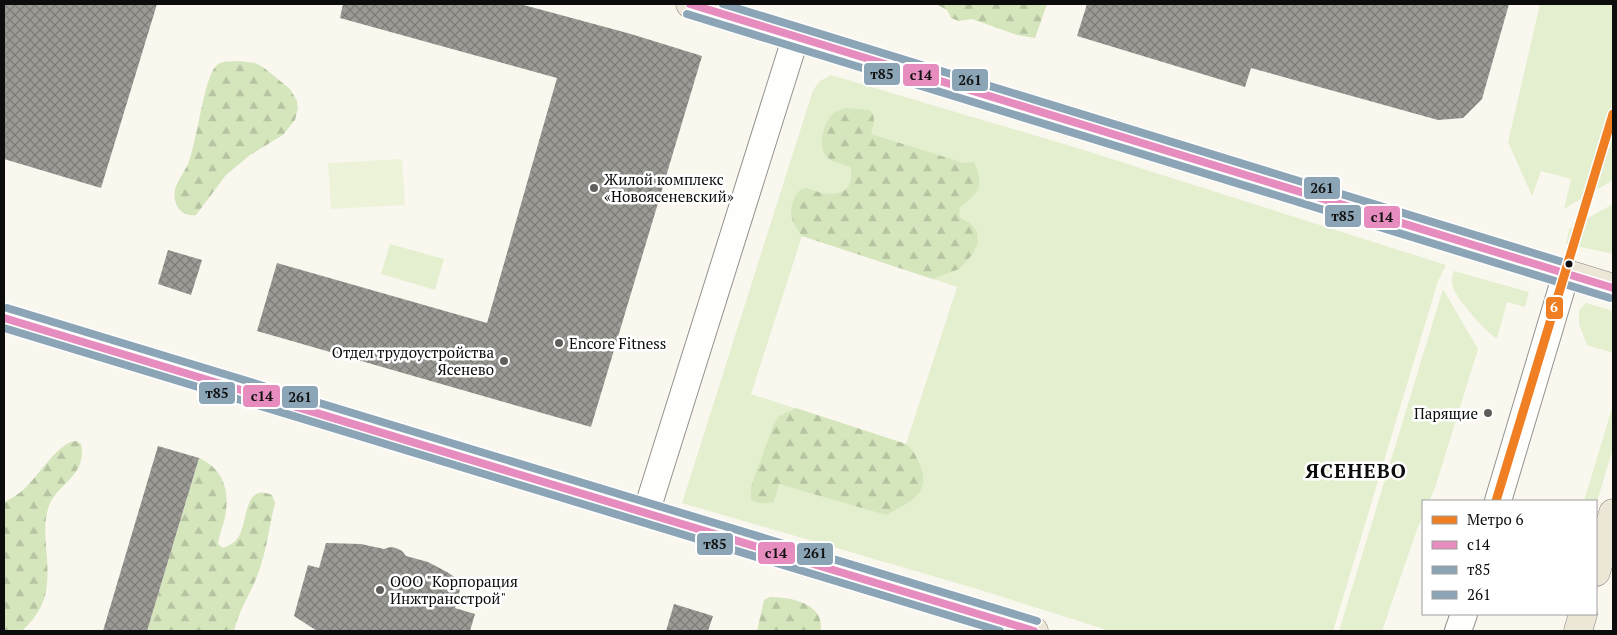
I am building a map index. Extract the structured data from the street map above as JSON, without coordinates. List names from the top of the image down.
{
  "districts": ["ЯСЕНЕВО"],
  "places": [
    "Жилой комплекс «Новоясеневский»",
    "Encore Fitness",
    "Отдел трудоустройства Ясенево",
    "Парящие",
    "ООО \"Корпорация Инжтрансстрой\""
  ],
  "lines": [
    "transit line с14",
    "transit line 261",
    "transit line т85",
    "metro line 6"
  ],
  "legend": [
    "Метро 6",
    "с14",
    "т85",
    "261"
  ]
}
